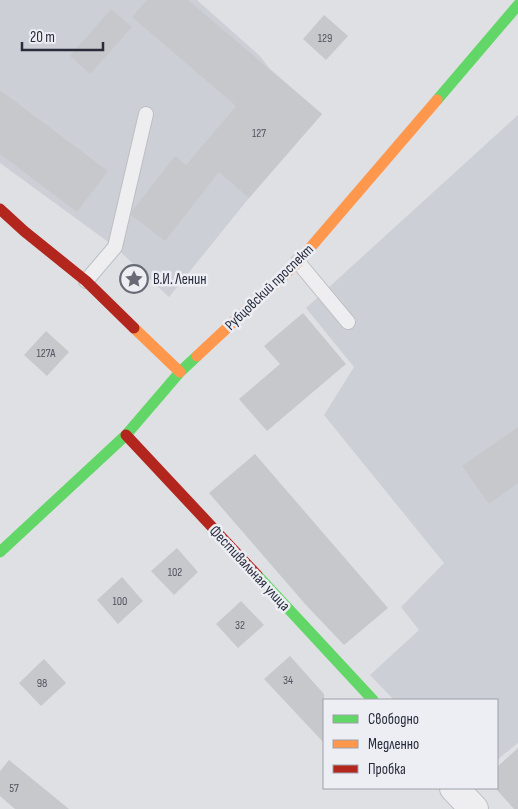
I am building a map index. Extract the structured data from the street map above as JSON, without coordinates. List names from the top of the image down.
{
  "streets": {
    "street": ["Рубцовский проспект", "Фестивальная улица"]
  },
  "crossings": [
    ["Рубцовский проспект", "Фестивальная улица"]
  ],
  "places": {
    "place": ["В.И. Ленин"]
  },
  "house_numbers": [
    "129",
    "127",
    "127А",
    "102",
    "100",
    "32",
    "34",
    "98",
    "57"
  ],
  "legend": ["Свободно", "Медленно", "Пробка"],
  "scale_bar": "20 m"
}
